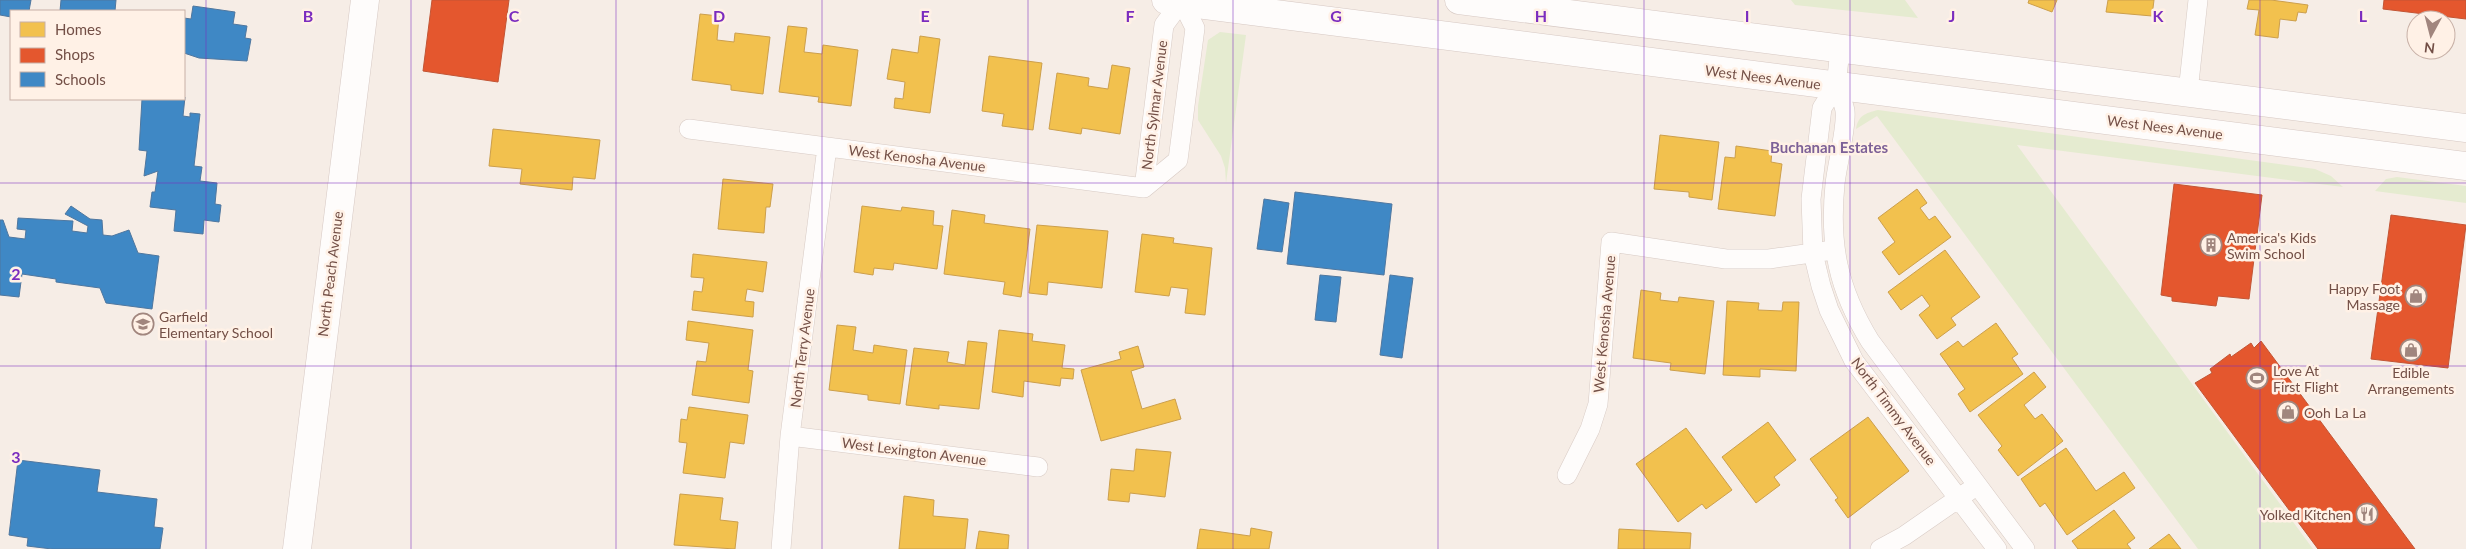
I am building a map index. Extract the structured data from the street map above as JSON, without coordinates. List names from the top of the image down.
{
  "streets": {
    "main road": ["West Nees Avenue", "North Peach Avenue"],
    "street": [
      "North Sylmar Avenue",
      "West Kenosha Avenue",
      "North Terry Avenue",
      "North Timmy Avenue",
      "West Lexington Avenue"
    ]
  },
  "crossings": [
    ["West Nees Avenue", "North Sylmar Avenue"],
    ["West Nees Avenue", "North Timmy Avenue"],
    ["North Sylmar Avenue", "West Kenosha Avenue"],
    ["West Kenosha Avenue", "North Terry Avenue"],
    ["West Kenosha Avenue", "North Timmy Avenue"],
    ["North Terry Avenue", "West Lexington Avenue"]
  ],
  "districts": ["Buchanan Estates"],
  "places": {
    "building": ["America's Kids Swim School"],
    "shop": ["Happy Foot Massage", "Edible Arrangements", "Ooh La La"],
    "school or university": ["Garfield Elementary School"],
    "sports": ["Love At First Flight"],
    "restaurant": ["Yolked Kitchen"]
  },
  "legend": ["Homes", "Shops", "Schools"],
  "north": "bottom",
  "grid": {
    "columns": [
      "B",
      "C",
      "D",
      "E",
      "F",
      "G",
      "H",
      "I",
      "J",
      "K",
      "L"
    ],
    "rows": ["2", "3"]
  }
}
